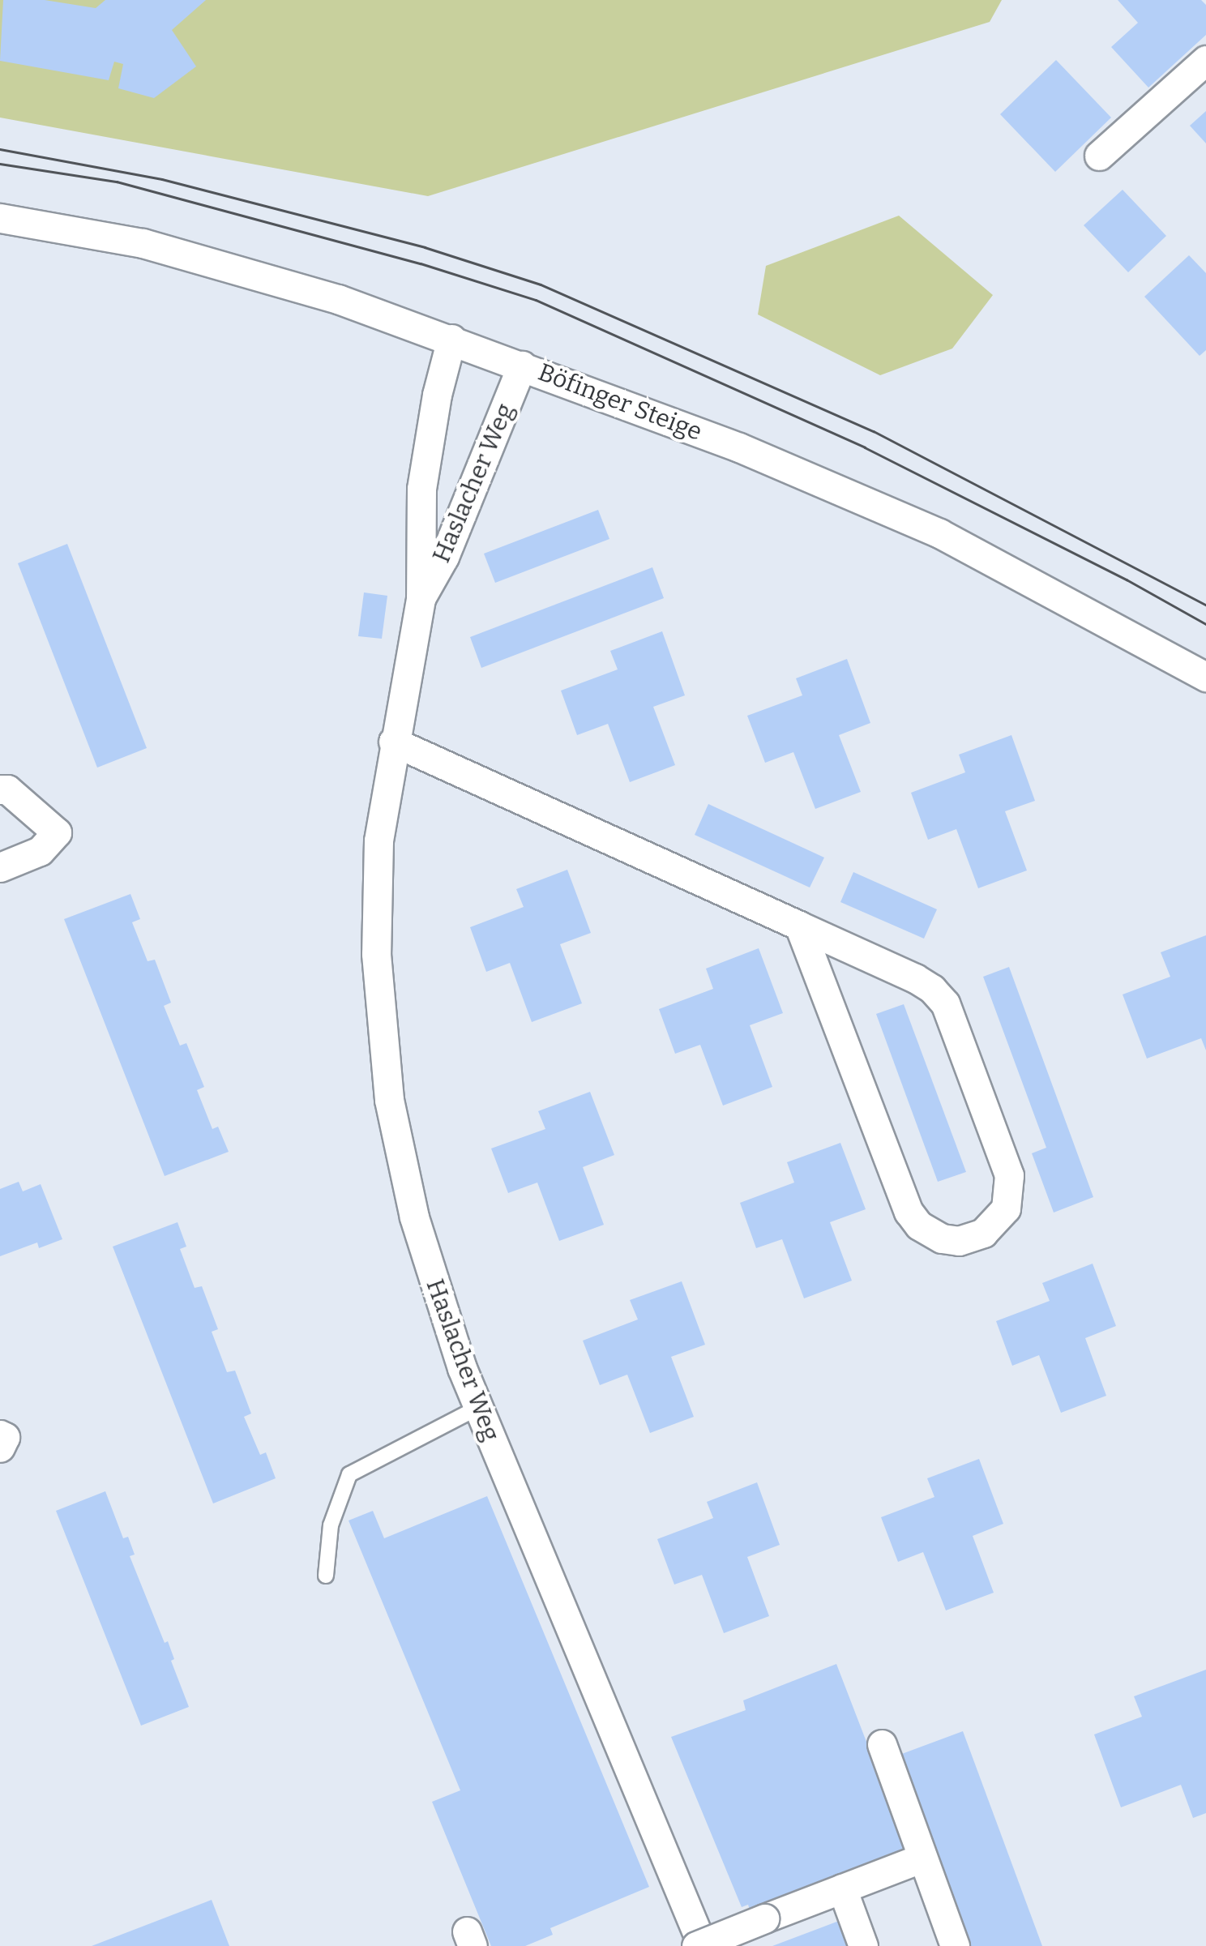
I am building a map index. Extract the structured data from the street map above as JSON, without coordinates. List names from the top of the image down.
{
  "streets": {
    "street": ["Böfinger Steige", "Haslacher Weg"]
  },
  "crossings": [
    ["Böfinger Steige", "Haslacher Weg"]
  ]
}
